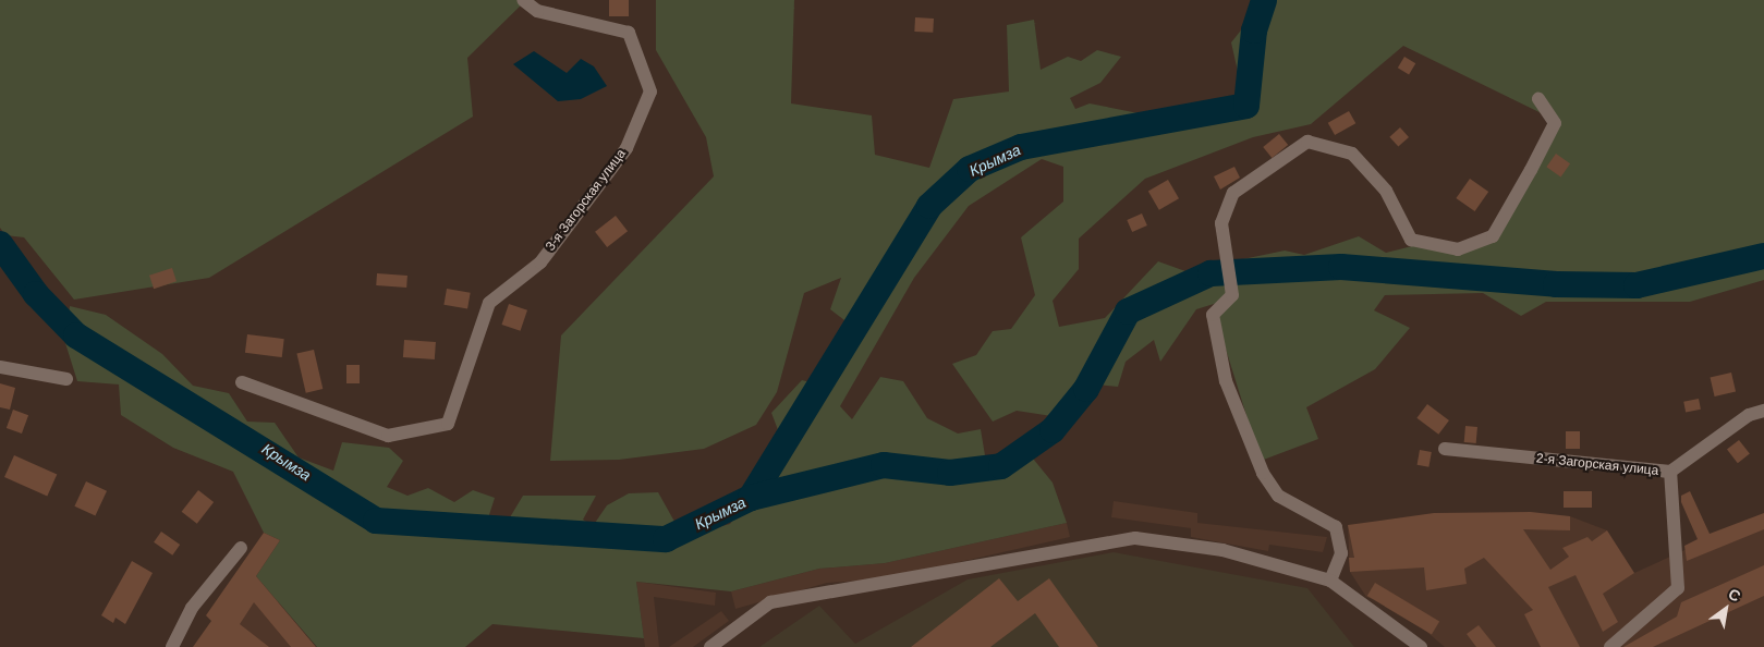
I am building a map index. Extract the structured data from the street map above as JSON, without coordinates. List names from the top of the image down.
{
  "streets": {
    "street": ["3-я Загорская улица", "2-я Загорская улица"]
  },
  "water": ["Крымза"],
  "north": "top right"
}
